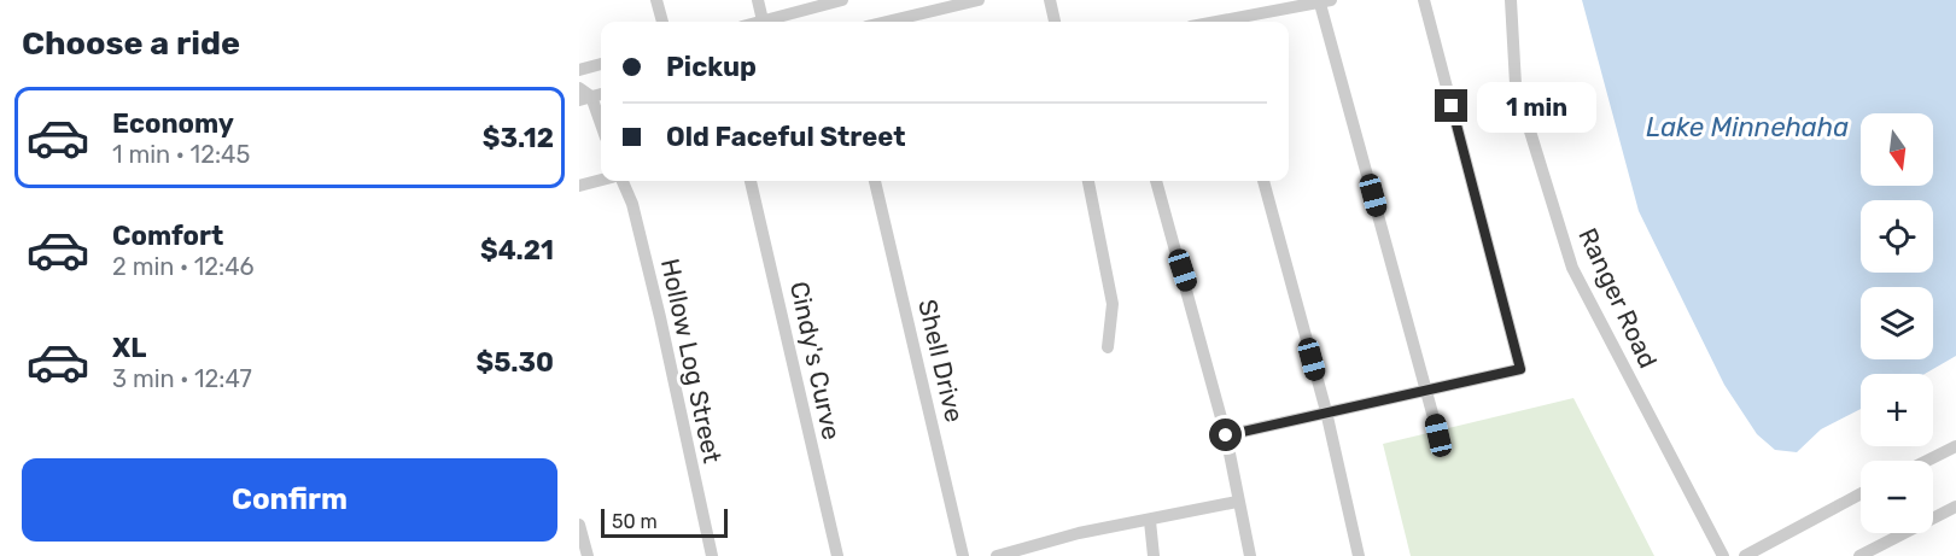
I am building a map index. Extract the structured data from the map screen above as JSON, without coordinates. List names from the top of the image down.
{
  "streets": {
    "street": [
      "Ranger Road",
      "Hollow Log Street",
      "Cindy's Curve",
      "Shell Drive"
    ]
  },
  "water": ["Lake Minnehaha"],
  "scale_bar": "50 m",
  "north": "bottom",
  "page": {
    "heading": "Choose a ride",
    "banner": ["Pickup", "Old Faceful Street"],
    "bubble": "1 min",
    "list": [
      {
        "name": "Economy",
        "note": "1 min · 12:45",
        "value": "$3.12"
      },
      {
        "name": "Comfort",
        "note": "2 min · 12:46",
        "value": "$4.21"
      },
      {
        "name": "XL",
        "note": "3 min · 12:47",
        "value": "$5.30"
      }
    ],
    "map_buttons": ["+", "−"],
    "buttons": "Confirm",
    "scale": "50 m"
  }
}
